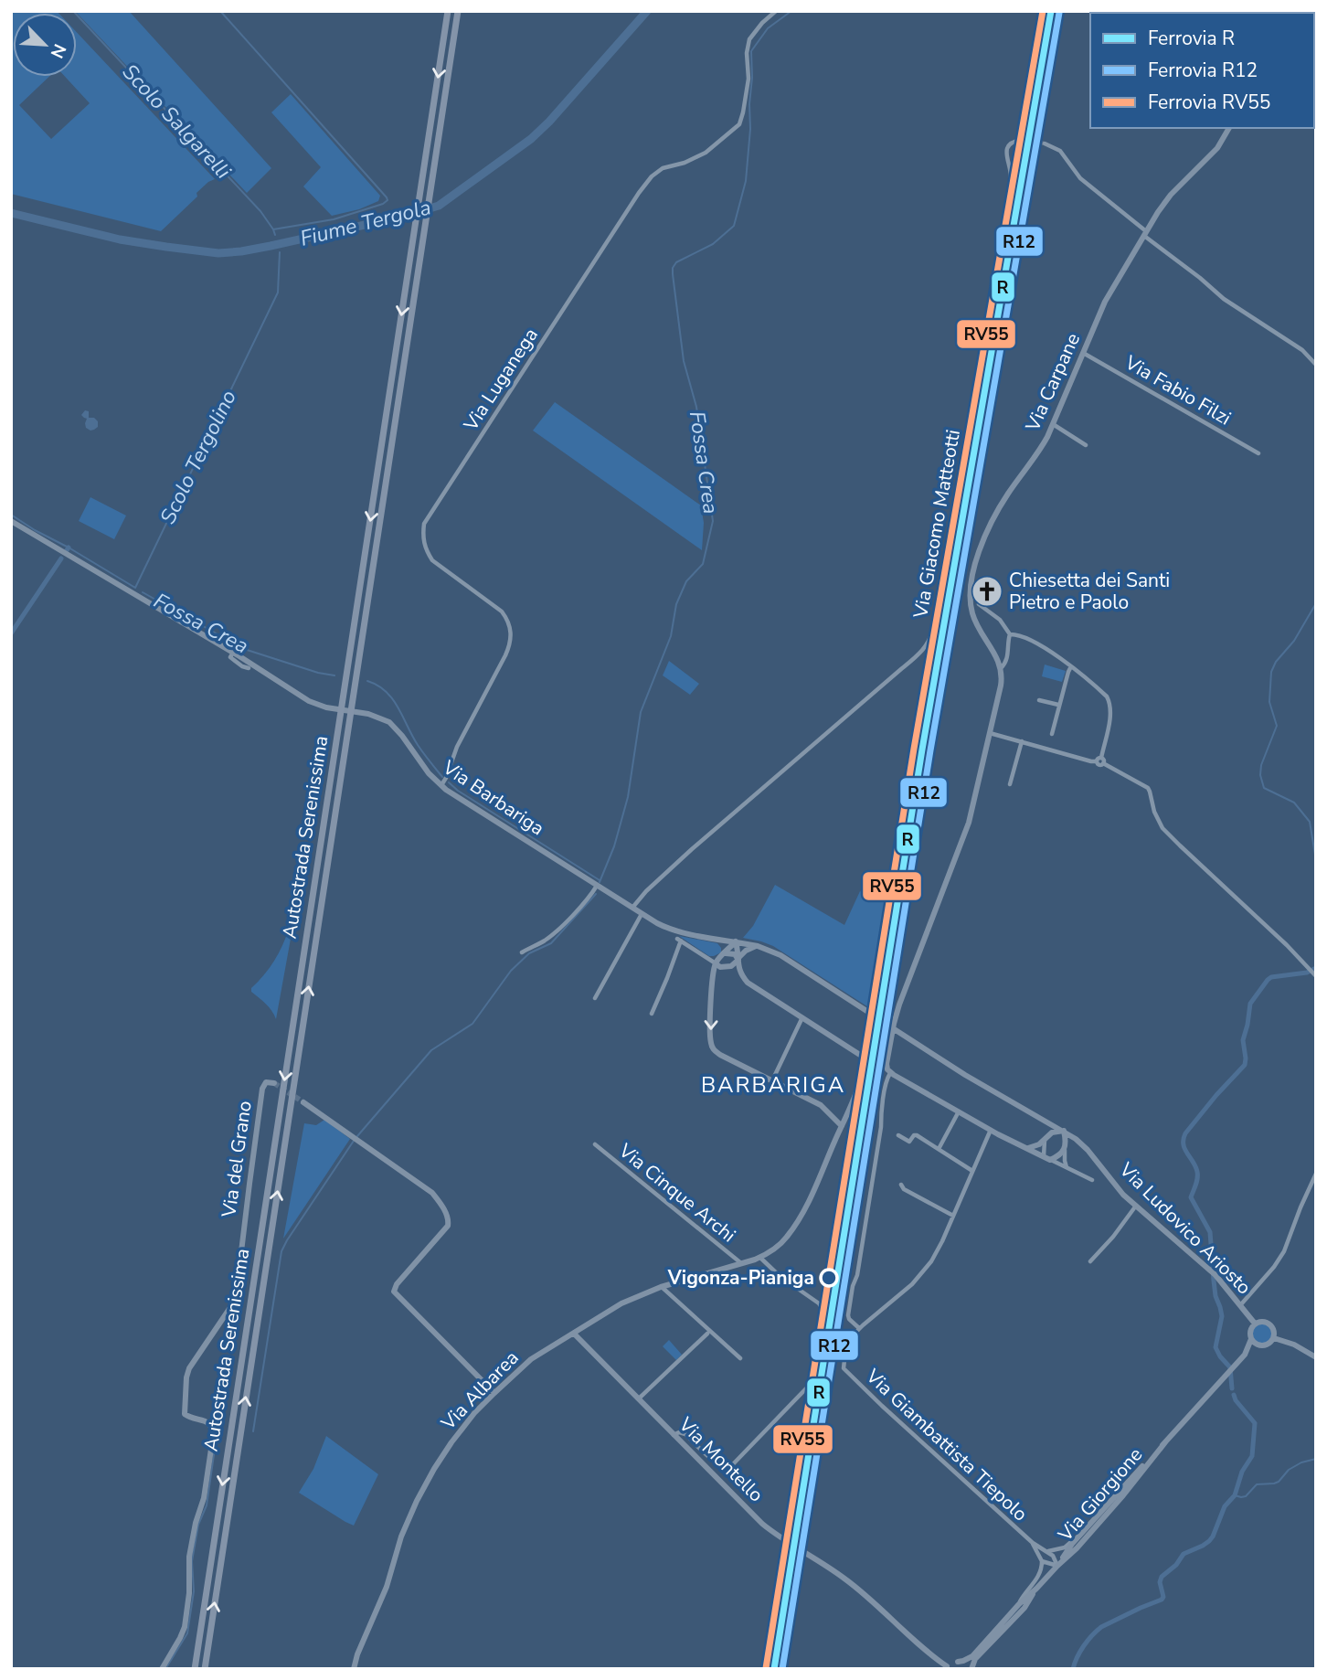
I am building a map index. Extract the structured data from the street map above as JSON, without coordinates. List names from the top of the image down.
{
  "streets": {
    "highway": ["Autostrada Serenissima"],
    "street": [
      "Via Luganega",
      "Via Carpane",
      "Via Fabio Filzi",
      "Via Giacomo Matteotti",
      "Via Barbariga",
      "Via del Grano",
      "Via Cinque Archi",
      "Via Ludovico Ariosto",
      "Via Albarea",
      "Via Giambattista Tiepolo",
      "Via Montello",
      "Via Giorgione"
    ]
  },
  "crossings": [
    ["Via Luganega", "Via Barbariga"],
    ["Via Carpane", "Via Fabio Filzi"],
    ["Via Giacomo Matteotti", "Via Barbariga"],
    ["Via Cinque Archi", "Via Albarea"],
    ["Via Ludovico Ariosto", "Via Giambattista Tiepolo"],
    ["Via Ludovico Ariosto", "Via Giorgione"],
    ["Via Albarea", "Via Montello"],
    ["Via Giambattista Tiepolo", "Via Giorgione"],
    ["Via Montello", "Via Giorgione"]
  ],
  "districts": ["BARBARIGA"],
  "water": [
    "Scolo Salgarelli",
    "Fiume Tergola",
    "Scolo Tergolino",
    "Fossa Crea"
  ],
  "places": {
    "church": ["Chiesetta dei Santi Pietro e Paolo"],
    "other": ["Vigonza-Pianiga"]
  },
  "lines": ["rail line R", "rail line RV55", "rail line R12"],
  "legend": ["Ferrovia R", "Ferrovia R12", "Ferrovia RV55"],
  "north": "bottom right"
}
